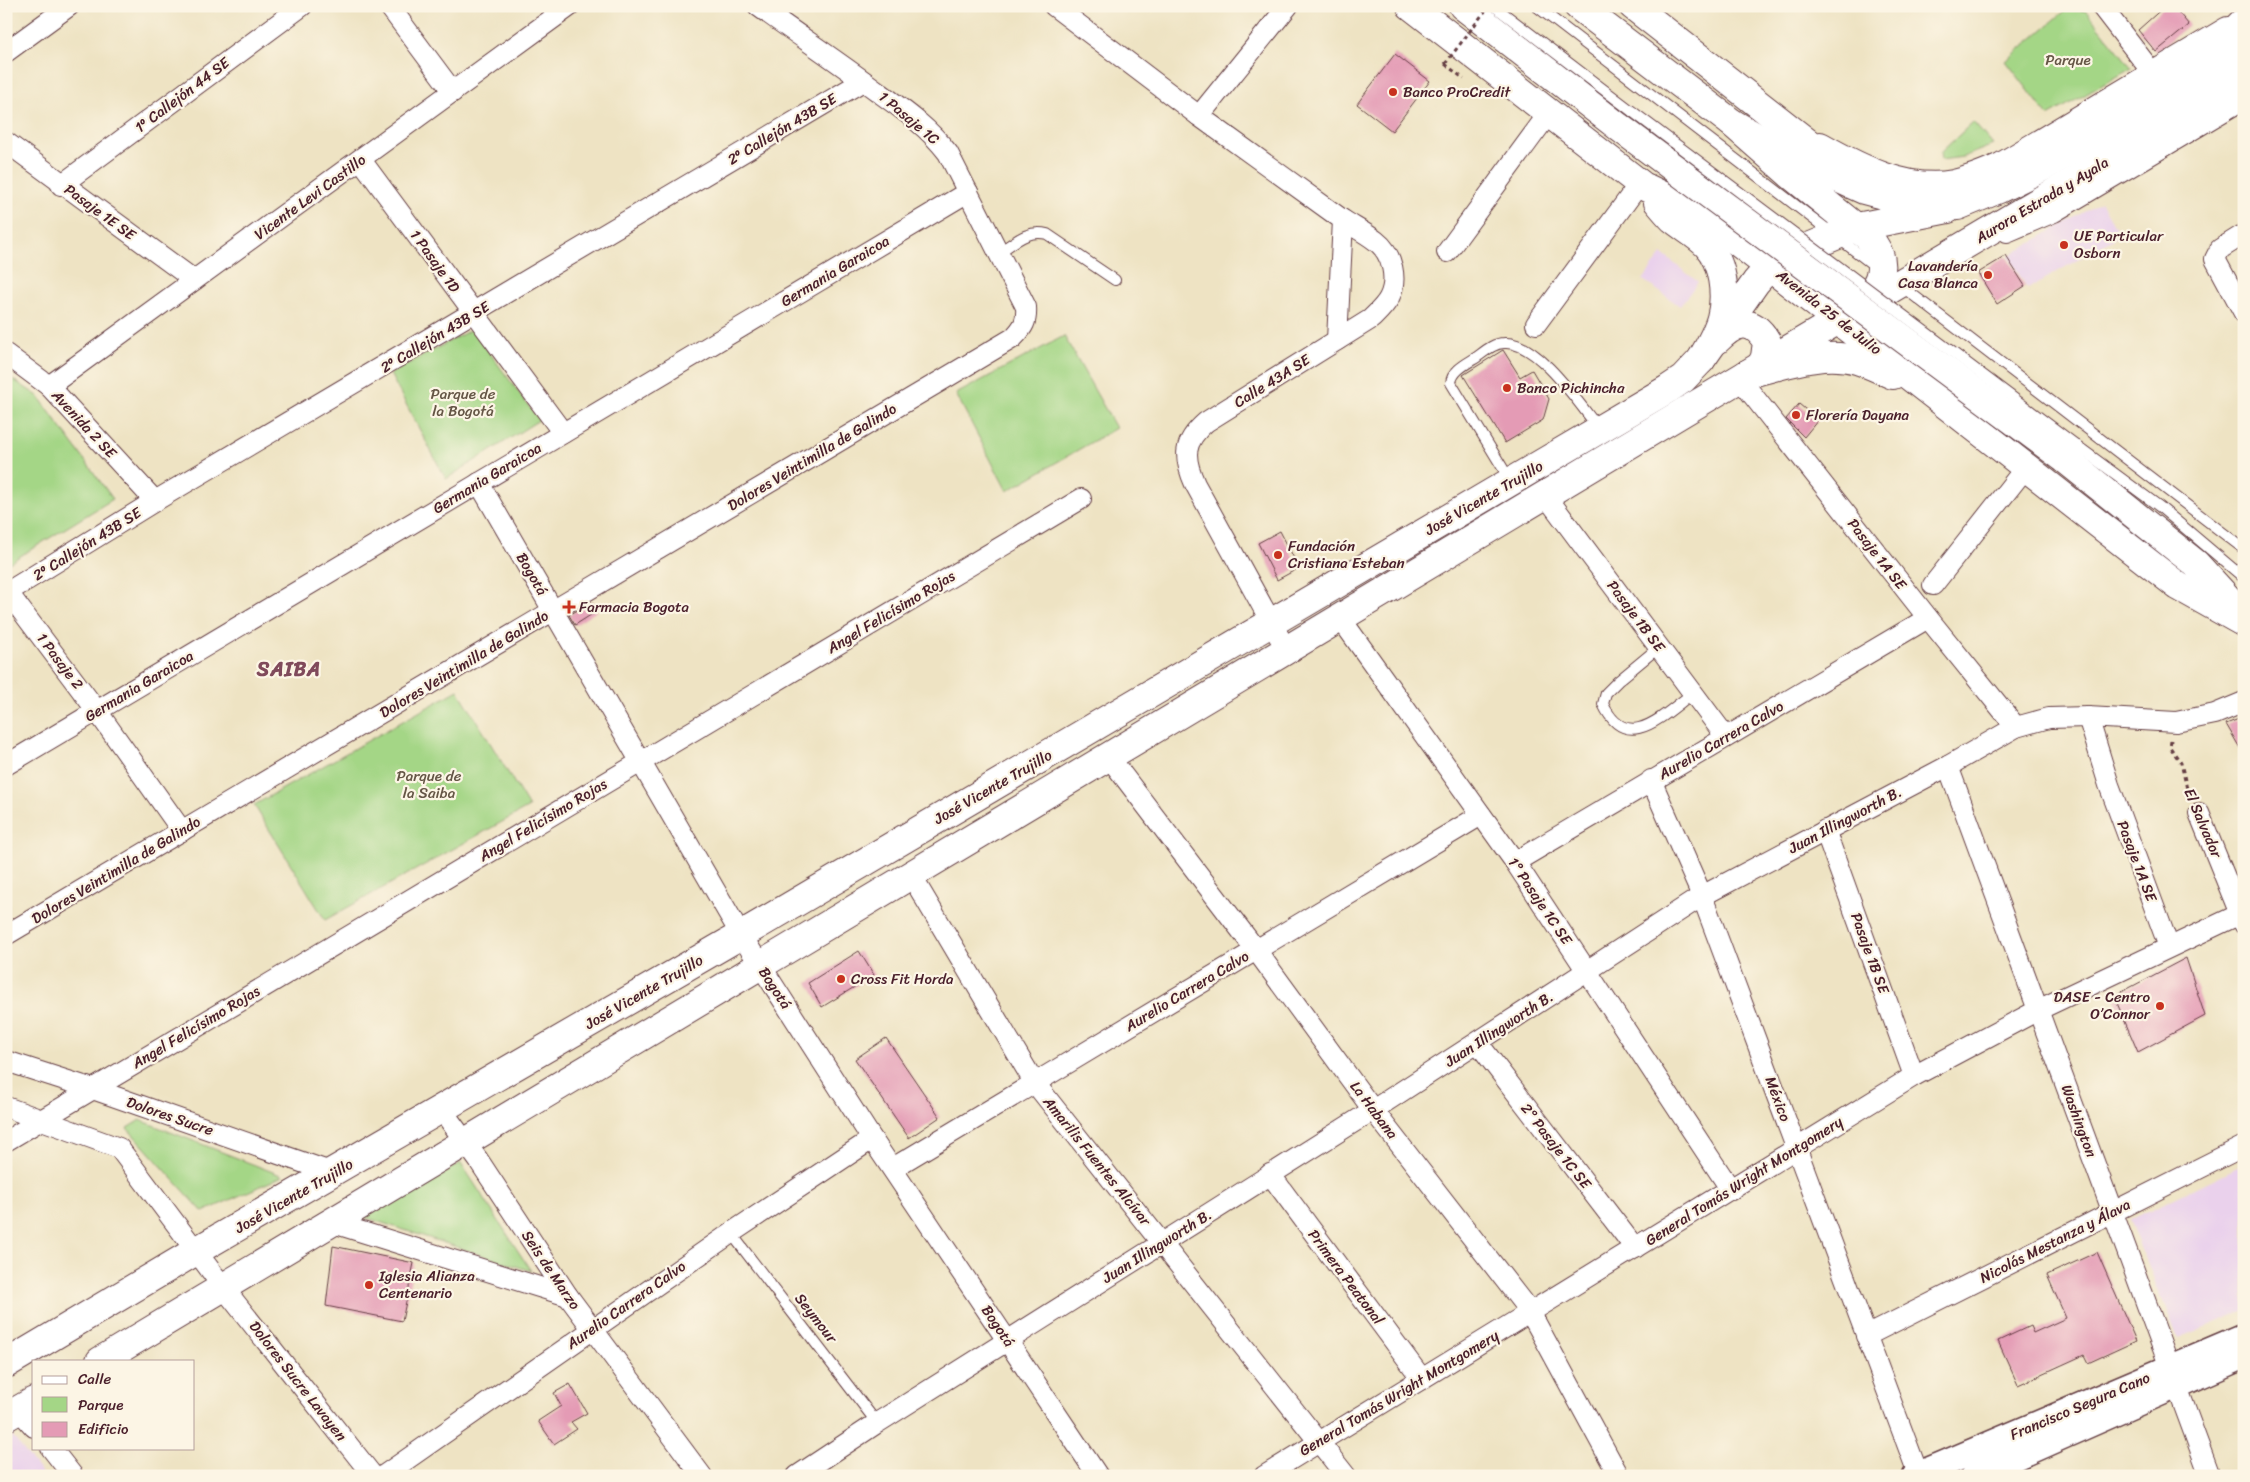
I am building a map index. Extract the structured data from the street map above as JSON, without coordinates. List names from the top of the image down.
{
  "streets": {
    "main road": ["Aurora Estrada y Ayala", "Avenida 25 de Julio", "José Vicente Trujillo"],
    "street": [
      "1º Callejón 44 SE",
      "1 Pasaje 1C",
      "2º Callejón 43B SE",
      "Vicente Levi Castillo",
      "Pasaje 1E SE",
      "1 Pasaje 1D",
      "Germania Garaicoa",
      "Calle 43A SE",
      "Avenida 2 SE",
      "Dolores Veintimilla de Galindo",
      "Pasaje 1A SE",
      "Bogotá",
      "Angel Felicísimo Rojas",
      "Pasaje 1B SE",
      "1 Pasaje 2",
      "Aurelio Carrera Calvo",
      "Juan Illingworth B.",
      "El Salvador",
      "1° Pasaje 1C SE",
      "México",
      "La Habana",
      "Dolores Sucre",
      "Washington",
      "2° Pasaje 1C SE",
      "Amarilis Fuentes Alcívar",
      "General Tomás Wright Montgomery",
      "Nicolás Mestanza y Álava",
      "Seis de Marzo",
      "Primera Peatonal",
      "Dolores Sucre Lavayen",
      "Francisco Segura Cano"
    ],
    "lane": ["Seymour"]
  },
  "crossings": [
    ["1º Callejón 44 SE", "Pasaje 1E SE"],
    ["1 Pasaje 1C", "2º Callejón 43B SE"],
    ["1 Pasaje 1C", "Germania Garaicoa"],
    ["1 Pasaje 1C", "Dolores Veintimilla de Galindo"],
    ["2º Callejón 43B SE", "1 Pasaje 1D"],
    ["2º Callejón 43B SE", "Avenida 2 SE"],
    ["2º Callejón 43B SE", "1 Pasaje 2"],
    ["Vicente Levi Castillo", "Pasaje 1E SE"],
    ["Vicente Levi Castillo", "1 Pasaje 1D"],
    ["Vicente Levi Castillo", "Avenida 2 SE"],
    ["1 Pasaje 1D", "Germania Garaicoa"],
    ["Germania Garaicoa", "Bogotá"],
    ["Germania Garaicoa", "1 Pasaje 2"],
    ["Avenida 25 de Julio", "José Vicente Trujillo"],
    ["Calle 43A SE", "José Vicente Trujillo"],
    ["Dolores Veintimilla de Galindo", "Bogotá"],
    ["Dolores Veintimilla de Galindo", "1 Pasaje 2"],
    ["José Vicente Trujillo", "Pasaje 1A SE"],
    ["José Vicente Trujillo", "Bogotá"],
    ["José Vicente Trujillo", "Pasaje 1B SE"],
    ["José Vicente Trujillo", "1° Pasaje 1C SE"],
    ["José Vicente Trujillo", "La Habana"],
    ["José Vicente Trujillo", "Dolores Sucre"],
    ["José Vicente Trujillo", "Amarilis Fuentes Alcívar"],
    ["José Vicente Trujillo", "Seis de Marzo"],
    ["José Vicente Trujillo", "Dolores Sucre Lavayen"],
    ["Pasaje 1A SE", "Aurelio Carrera Calvo"],
    ["Pasaje 1A SE", "Juan Illingworth B."],
    ["Pasaje 1A SE", "General Tomás Wright Montgomery"],
    ["Bogotá", "Angel Felicísimo Rojas"],
    ["Bogotá", "Aurelio Carrera Calvo"],
    ["Bogotá", "Juan Illingworth B."],
    ["Angel Felicísimo Rojas", "Dolores Sucre"],
    ["Pasaje 1B SE", "Aurelio Carrera Calvo"],
    ["Pasaje 1B SE", "Juan Illingworth B."],
    ["Pasaje 1B SE", "General Tomás Wright Montgomery"],
    ["Aurelio Carrera Calvo", "1° Pasaje 1C SE"],
    ["Aurelio Carrera Calvo", "México"],
    ["Aurelio Carrera Calvo", "La Habana"],
    ["Aurelio Carrera Calvo", "Amarilis Fuentes Alcívar"],
    ["Aurelio Carrera Calvo", "Seis de Marzo"],
    ["Aurelio Carrera Calvo", "Seymour"],
    ["Juan Illingworth B.", "El Salvador"],
    ["Juan Illingworth B.", "1° Pasaje 1C SE"],
    ["Juan Illingworth B.", "México"],
    ["Juan Illingworth B.", "La Habana"],
    ["Juan Illingworth B.", "Washington"],
    ["Juan Illingworth B.", "2° Pasaje 1C SE"],
    ["Juan Illingworth B.", "Amarilis Fuentes Alcívar"],
    ["Juan Illingworth B.", "Primera Peatonal"],
    ["Juan Illingworth B.", "Seymour"],
    ["El Salvador", "General Tomás Wright Montgomery"],
    ["1° Pasaje 1C SE", "General Tomás Wright Montgomery"],
    ["México", "General Tomás Wright Montgomery"],
    ["México", "Nicolás Mestanza y Álava"],
    ["México", "Francisco Segura Cano"],
    ["La Habana", "General Tomás Wright Montgomery"],
    ["Washington", "General Tomás Wright Montgomery"],
    ["Washington", "Nicolás Mestanza y Álava"],
    ["Washington", "Francisco Segura Cano"],
    ["2° Pasaje 1C SE", "General Tomás Wright Montgomery"],
    ["Amarilis Fuentes Alcívar", "General Tomás Wright Montgomery"],
    ["General Tomás Wright Montgomery", "Primera Peatonal"]
  ],
  "districts": ["SAIBA"],
  "parks": ["Parque", "Parque de la Bogotá", "Parque de la Saiba"],
  "places": {
    "other": [
      "Banco ProCredit",
      "UE Particular Osborn",
      "Lavandería Casa Blanca",
      "Banco Pichincha",
      "Florería Dayana",
      "Fundación Cristiana Esteban",
      "Cross Fit Horda",
      "DASE - Centro O’Connor",
      "Iglesia Alianza Centenario"
    ],
    "health": ["Farmacia Bogota"]
  },
  "legend": ["Calle", "Parque", "Edificio"]
}
